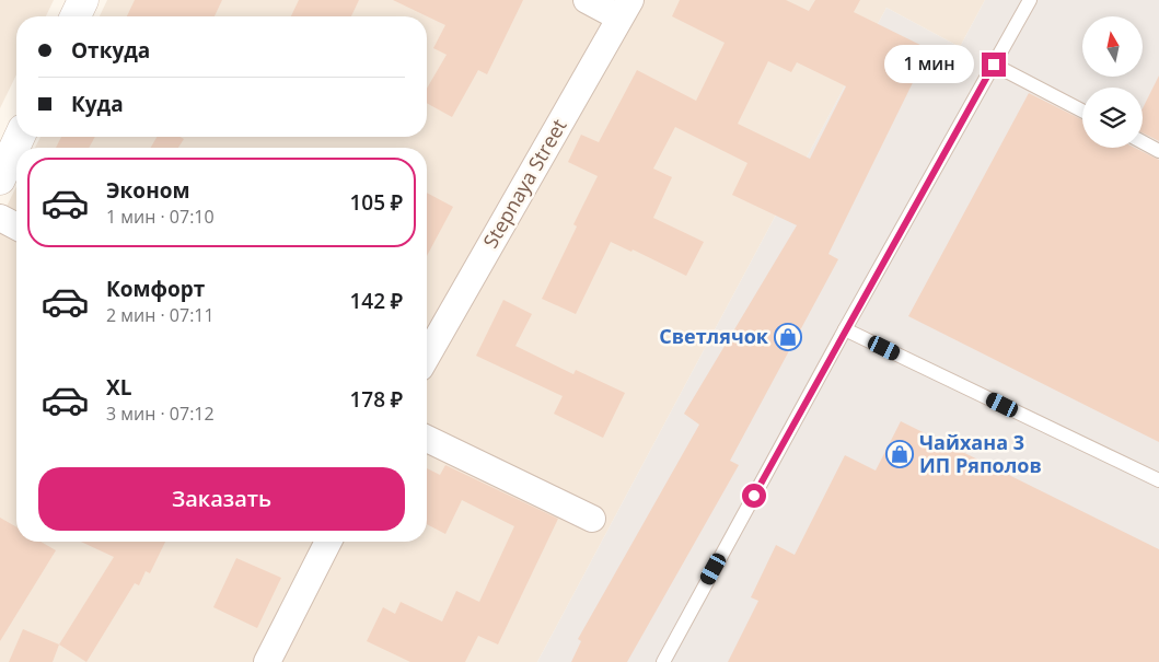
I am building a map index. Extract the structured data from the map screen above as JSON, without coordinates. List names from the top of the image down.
{
  "streets": {
    "street": ["Stepnaya Street"]
  },
  "places": {
    "shop": ["Светлячок", "Чайхана 3 ИП Ряполов"]
  },
  "north": "top",
  "page": {
    "banner": ["Откуда", "Куда"],
    "bubble": "1 мин",
    "list": [
      {
        "name": "Эконом",
        "note": "1 мин · 07:10",
        "value": "105 ₽"
      },
      {
        "name": "Комфорт",
        "note": "2 мин · 07:11",
        "value": "142 ₽"
      },
      {
        "name": "XL",
        "note": "3 мин · 07:12",
        "value": "178 ₽"
      }
    ],
    "buttons": "Заказать"
  }
}
